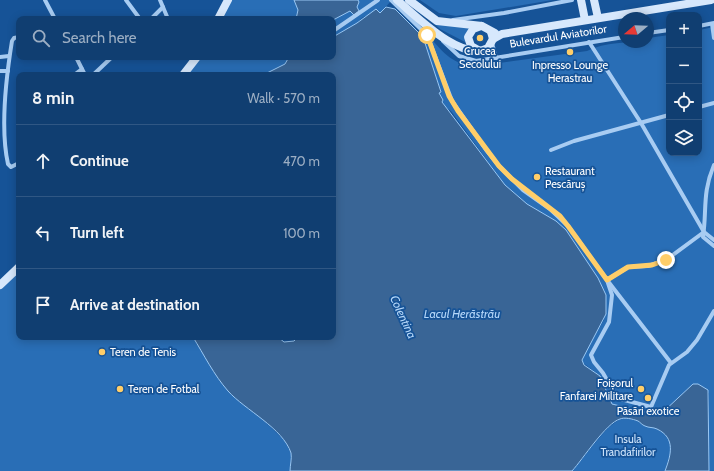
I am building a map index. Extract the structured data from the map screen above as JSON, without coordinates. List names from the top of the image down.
{
  "streets": {
    "main road": ["Bulevardul Aviatorilor"]
  },
  "water": ["Lacul Herăstrău", "Colentina"],
  "parks": ["Insula Trandafirilor"],
  "places": [
    "Crucea Secolului",
    "Inpresso Lounge Herastrau",
    "Restaurant Pescăruș",
    "Teren de Tenis",
    "Teren de Fotbal",
    "Foișorul Fanfarei Militare",
    "Păsări exotice"
  ],
  "north": "left",
  "page": {
    "map_buttons": ["+", "−"],
    "search": "Search here",
    "heading": ["8 min", "Walk · 570 m"],
    "list": [
      ["Continue", "470 m"],
      ["Turn left", "100 m"],
      "Arrive at destination"
    ]
  }
}
